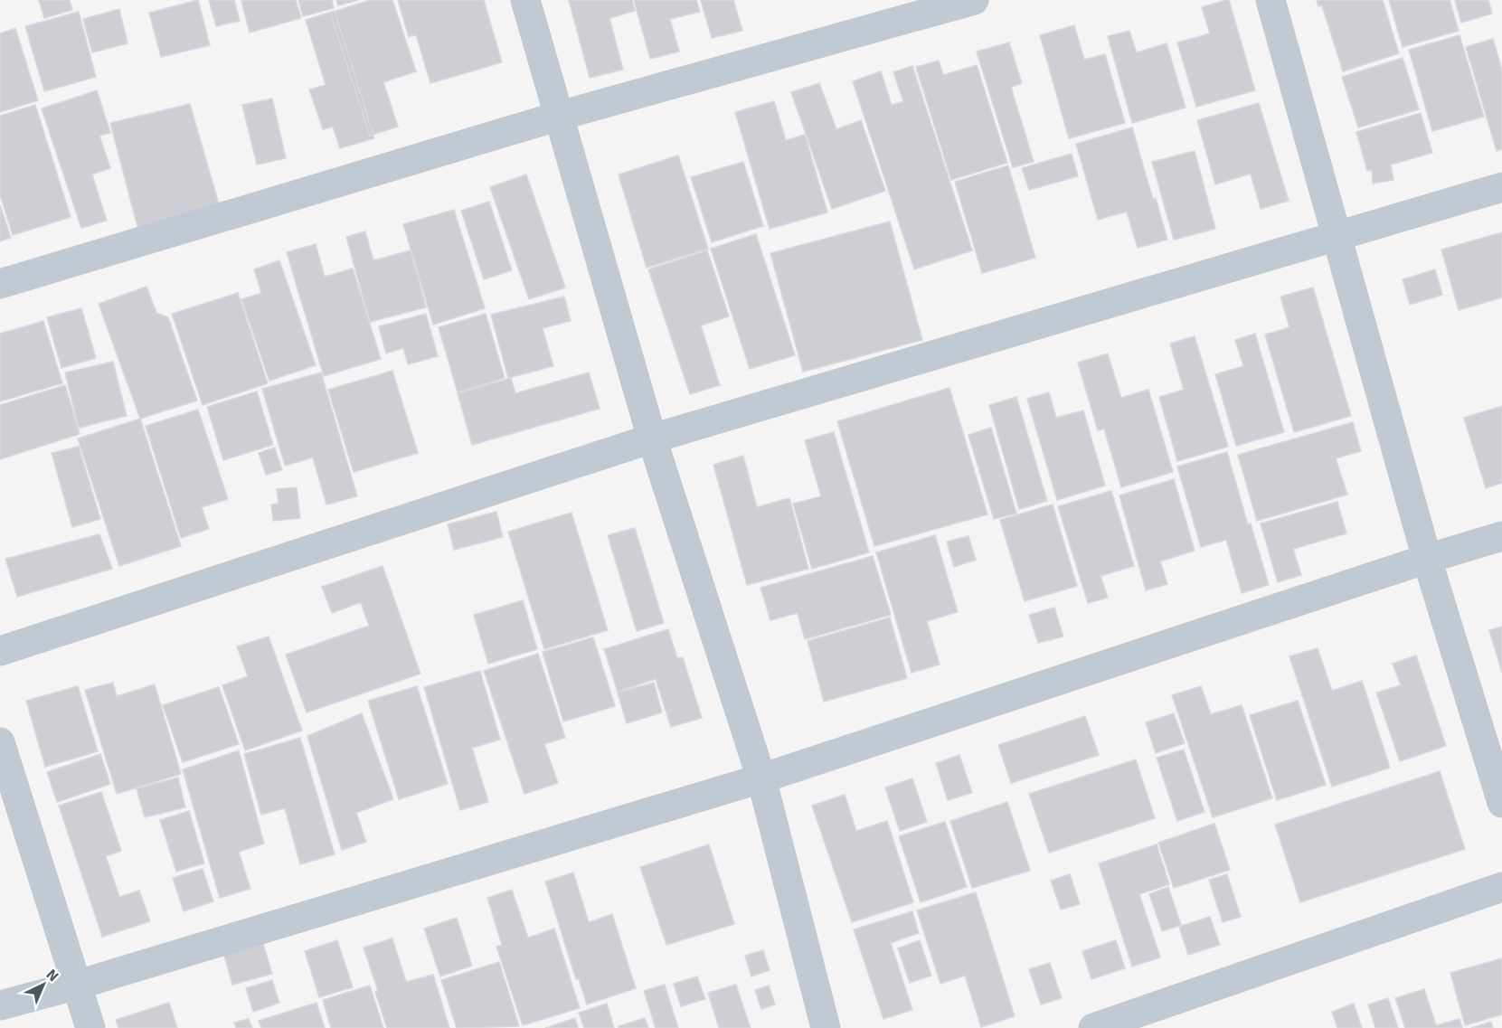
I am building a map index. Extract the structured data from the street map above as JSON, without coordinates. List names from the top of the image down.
{
  "north": "top right"
}
